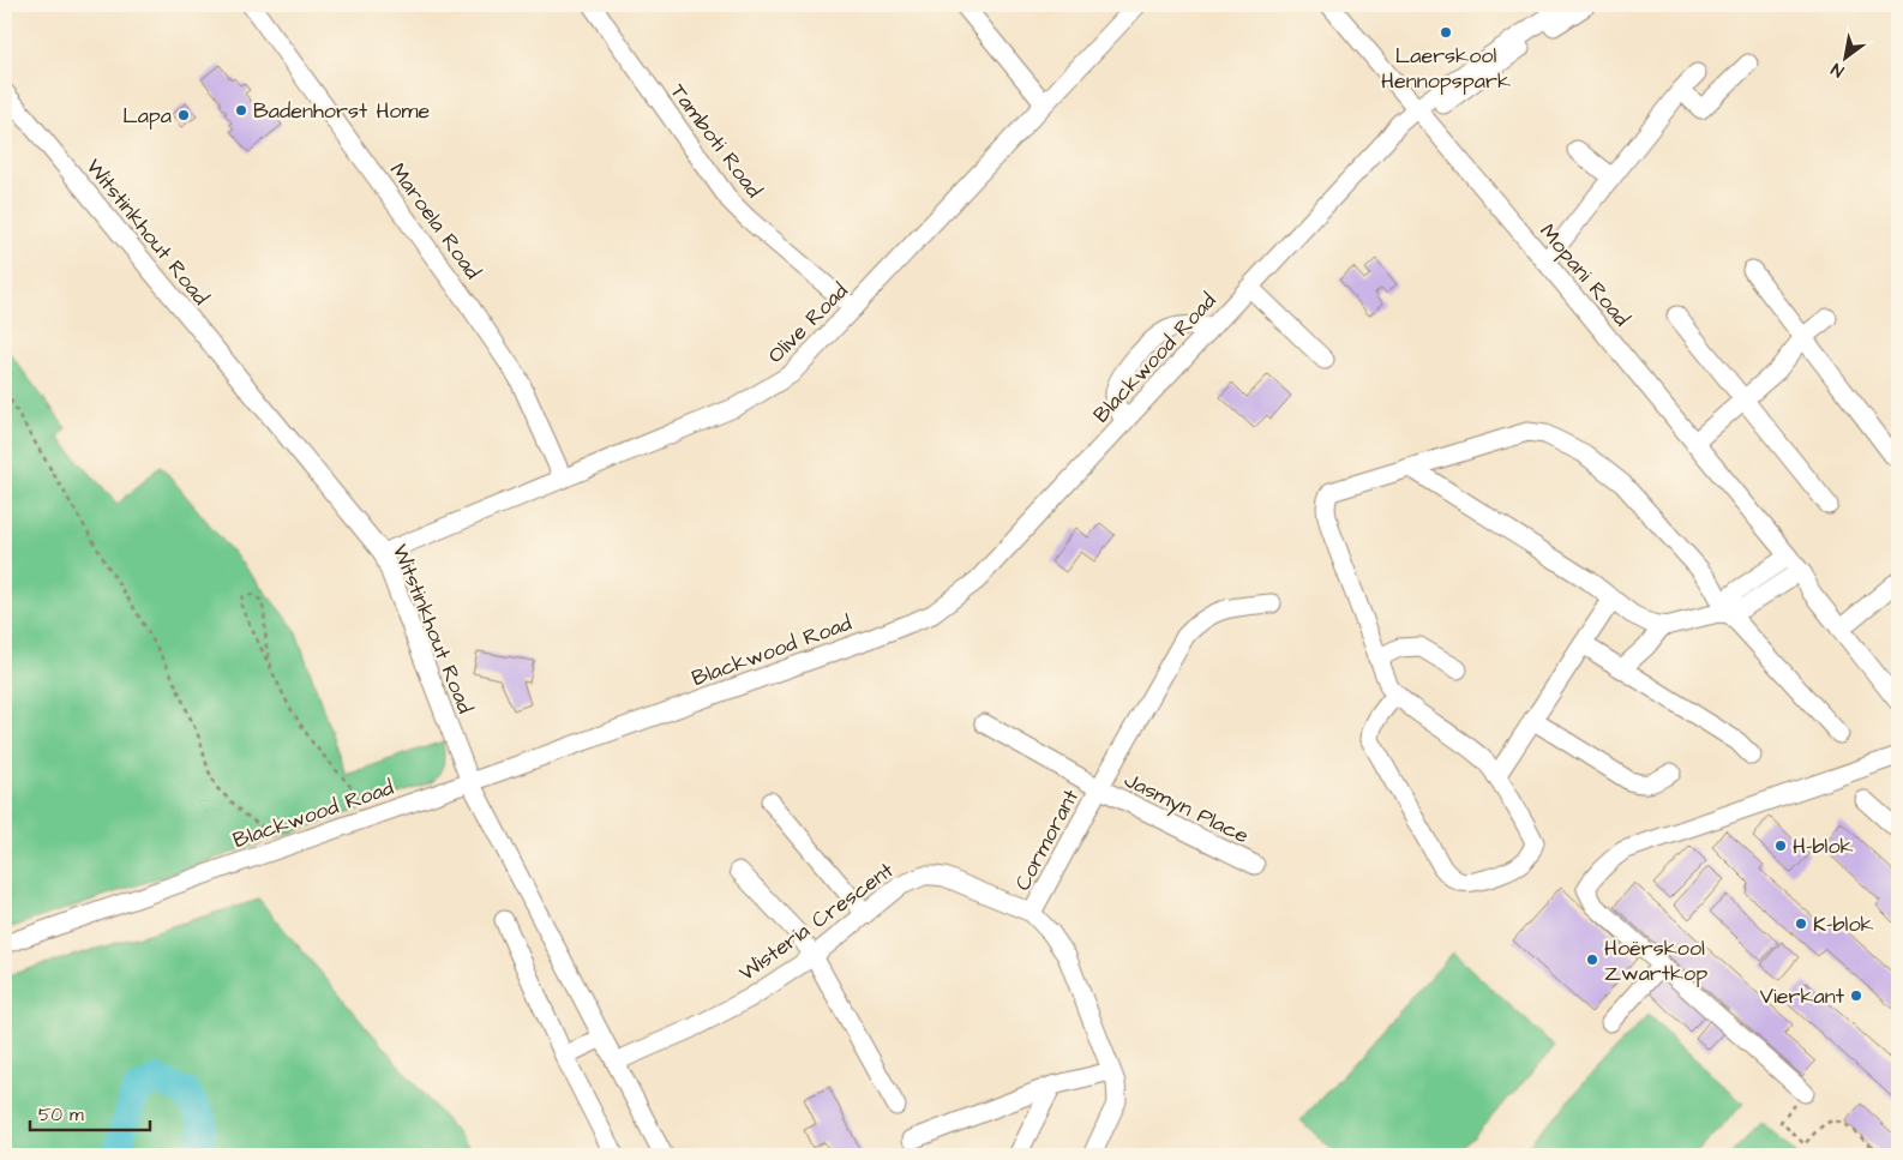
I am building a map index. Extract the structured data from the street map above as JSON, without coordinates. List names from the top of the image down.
{
  "streets": {
    "street": [
      "Tamboti Road",
      "Maroela Road",
      "Witstinkhout Road",
      "Mopani Road",
      "Olive Road",
      "Blackwood Road",
      "Jasmyn Place",
      "Cormorant",
      "Wisteria Crescent"
    ]
  },
  "crossings": [
    ["Tamboti Road", "Olive Road"],
    ["Maroela Road", "Olive Road"],
    ["Witstinkhout Road", "Olive Road"],
    ["Witstinkhout Road", "Blackwood Road"],
    ["Witstinkhout Road", "Wisteria Crescent"],
    ["Mopani Road", "Blackwood Road"],
    ["Jasmyn Place", "Cormorant"],
    ["Cormorant", "Wisteria Crescent"]
  ],
  "places": [
    "Laerskool Hennopspark",
    "Badenhorst Home",
    "Lapa",
    "H-blok",
    "K-blok",
    "Hoërskool Zwartkop",
    "Vierkant"
  ],
  "scale_bar": "50 m",
  "north": "bottom left"
}
